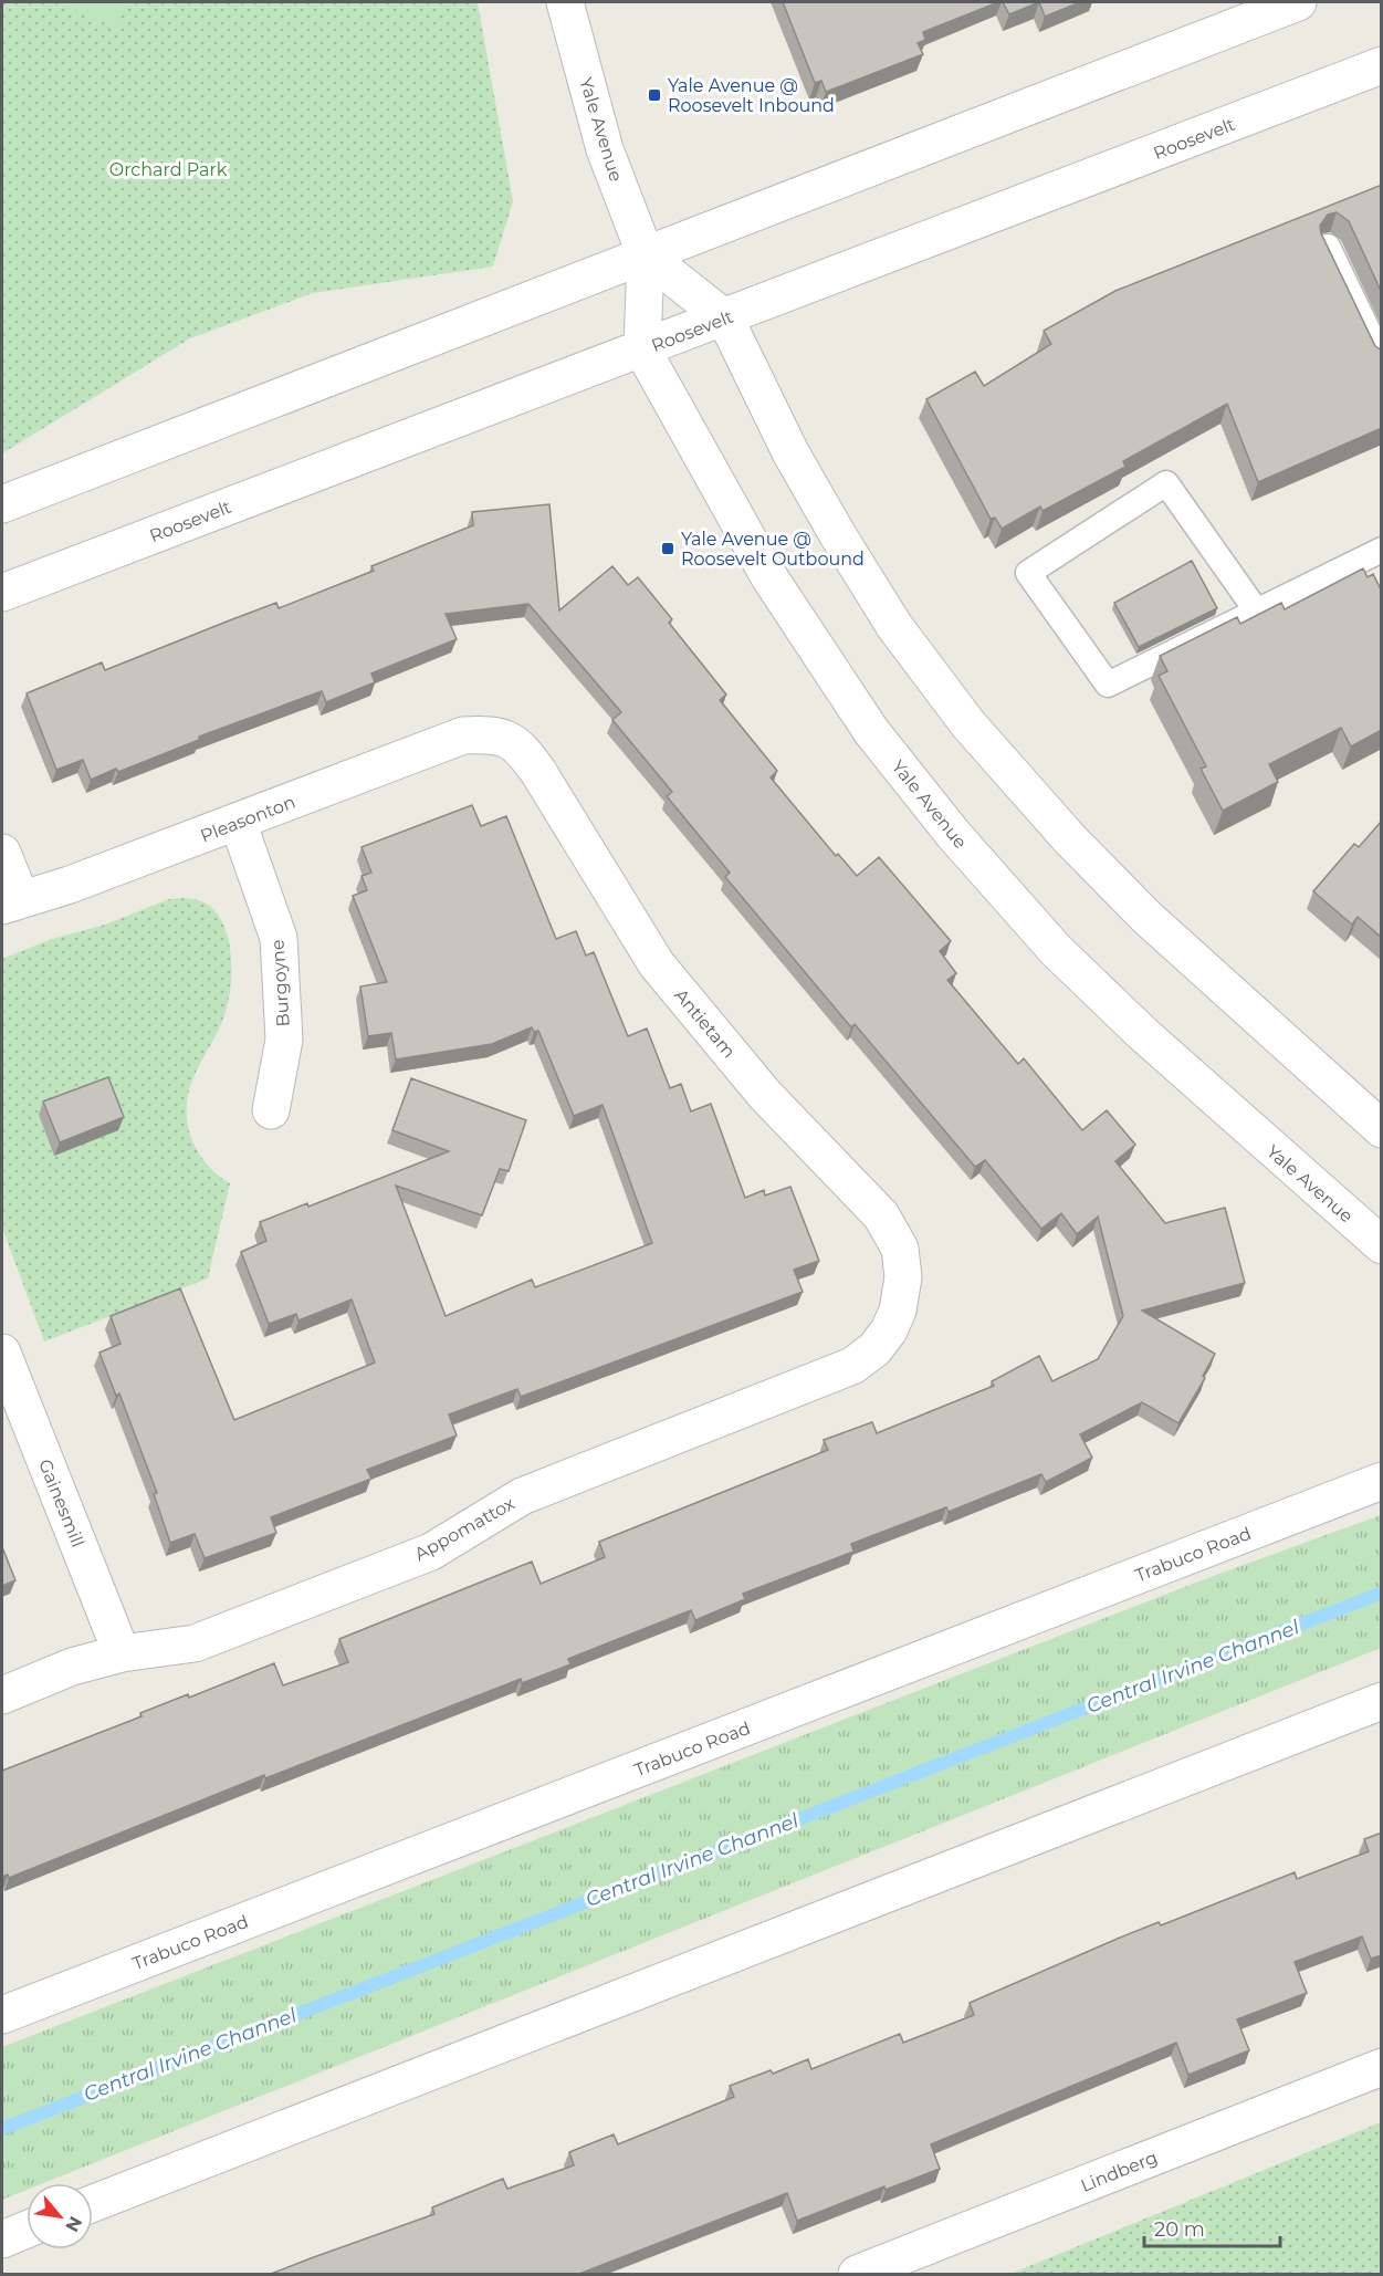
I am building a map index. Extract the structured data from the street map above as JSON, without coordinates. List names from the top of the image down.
{
  "streets": {
    "street": [
      "Yale Avenue",
      "Roosevelt",
      "Pleasonton",
      "Burgoyne",
      "Antietam",
      "Gainesmill",
      "Appomattox",
      "Trabuco Road",
      "Lindberg"
    ]
  },
  "crossings": [
    ["Yale Avenue", "Roosevelt"],
    ["Pleasonton", "Burgoyne"],
    ["Pleasonton", "Antietam"],
    ["Antietam", "Appomattox"],
    ["Gainesmill", "Appomattox"]
  ],
  "water": ["Central Irvine Channel"],
  "parks": ["Orchard Park"],
  "places": {
    "transit": ["Yale Avenue @ Roosevelt Inbound", "Yale Avenue @ Roosevelt Outbound"]
  },
  "scale_bar": "20 m",
  "north": "bottom right"
}
